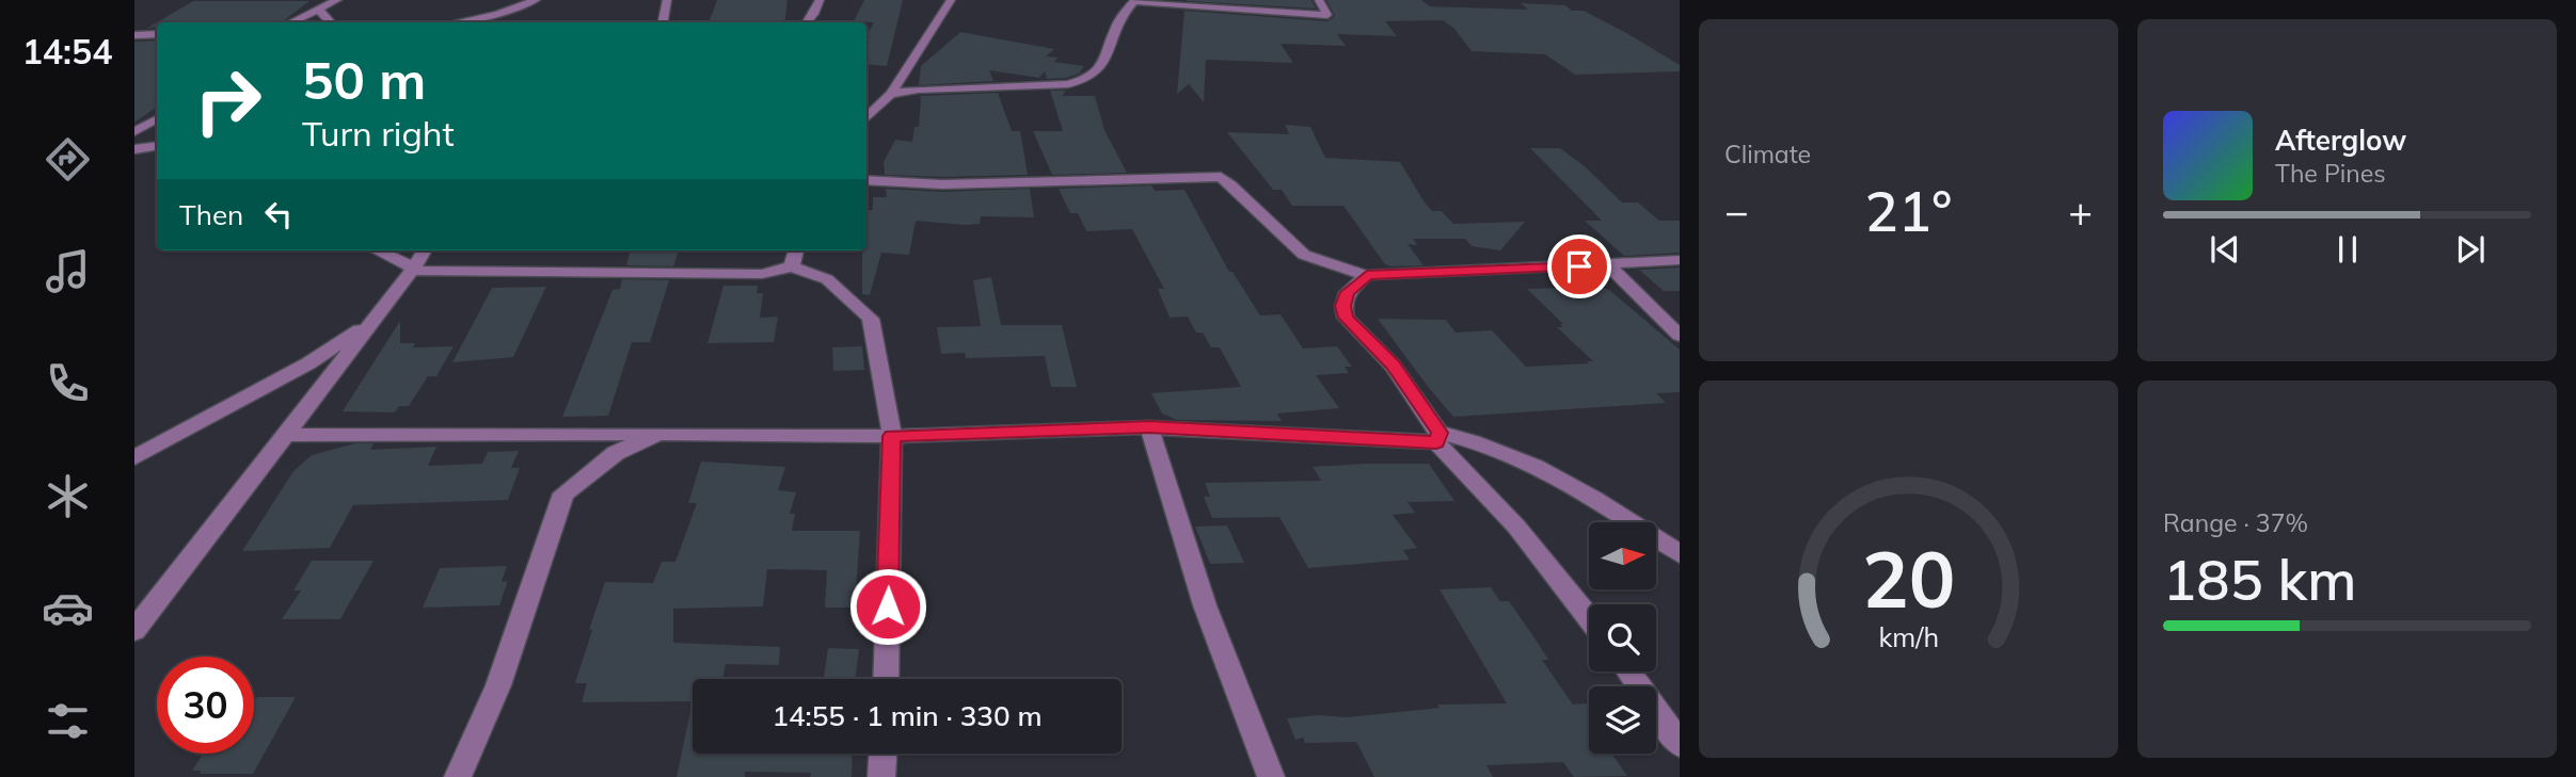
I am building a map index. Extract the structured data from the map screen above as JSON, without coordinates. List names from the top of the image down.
{
  "north": "right",
  "page": {
    "tabs": "14:54",
    "tile": [
      "Climate",
      ["Range · 37%", "185 km"]
    ],
    "turn": ["50 m", "Turn right"],
    "song": ["Afterglow", "The Pines"],
    "then": "Then",
    "heat": ["−", "21°", "+"],
    "limit": "30",
    "trip": "14:55 · 1 min · 330 m",
    "gauge": ["20", "km/h"]
  }
}
